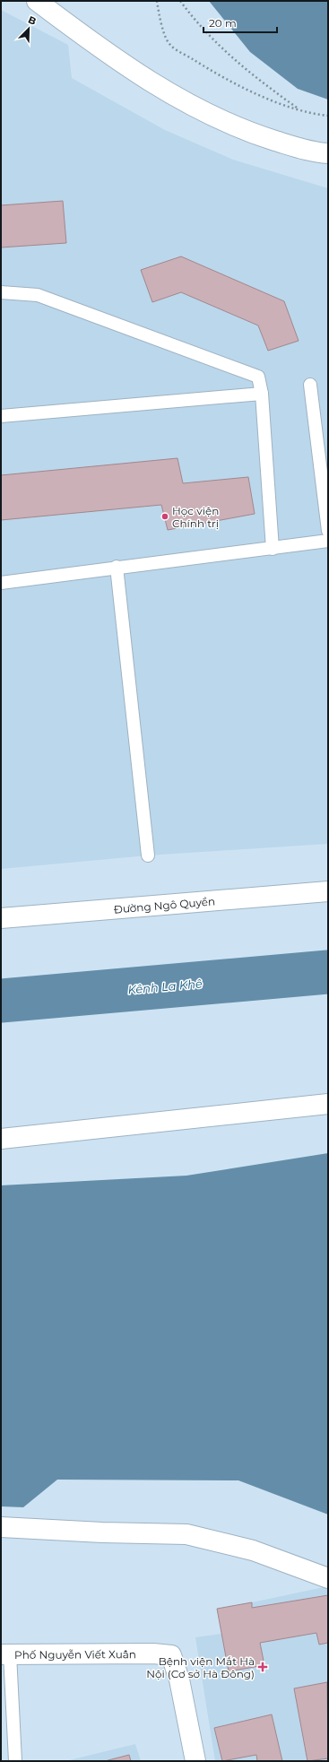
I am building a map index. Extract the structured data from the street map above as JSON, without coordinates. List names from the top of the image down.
{
  "streets": {
    "street": ["Đường Ngô Quyền", "Phố Nguyễn Viết Xuân"]
  },
  "water": ["Kênh La Khê"],
  "places": {
    "other": ["Học viện Chính trị"],
    "health": ["Bệnh viện Mắt Hà Nội (Cơ sở Hà Đông)"]
  },
  "scale_bar": "20 m",
  "north": "top right"
}
